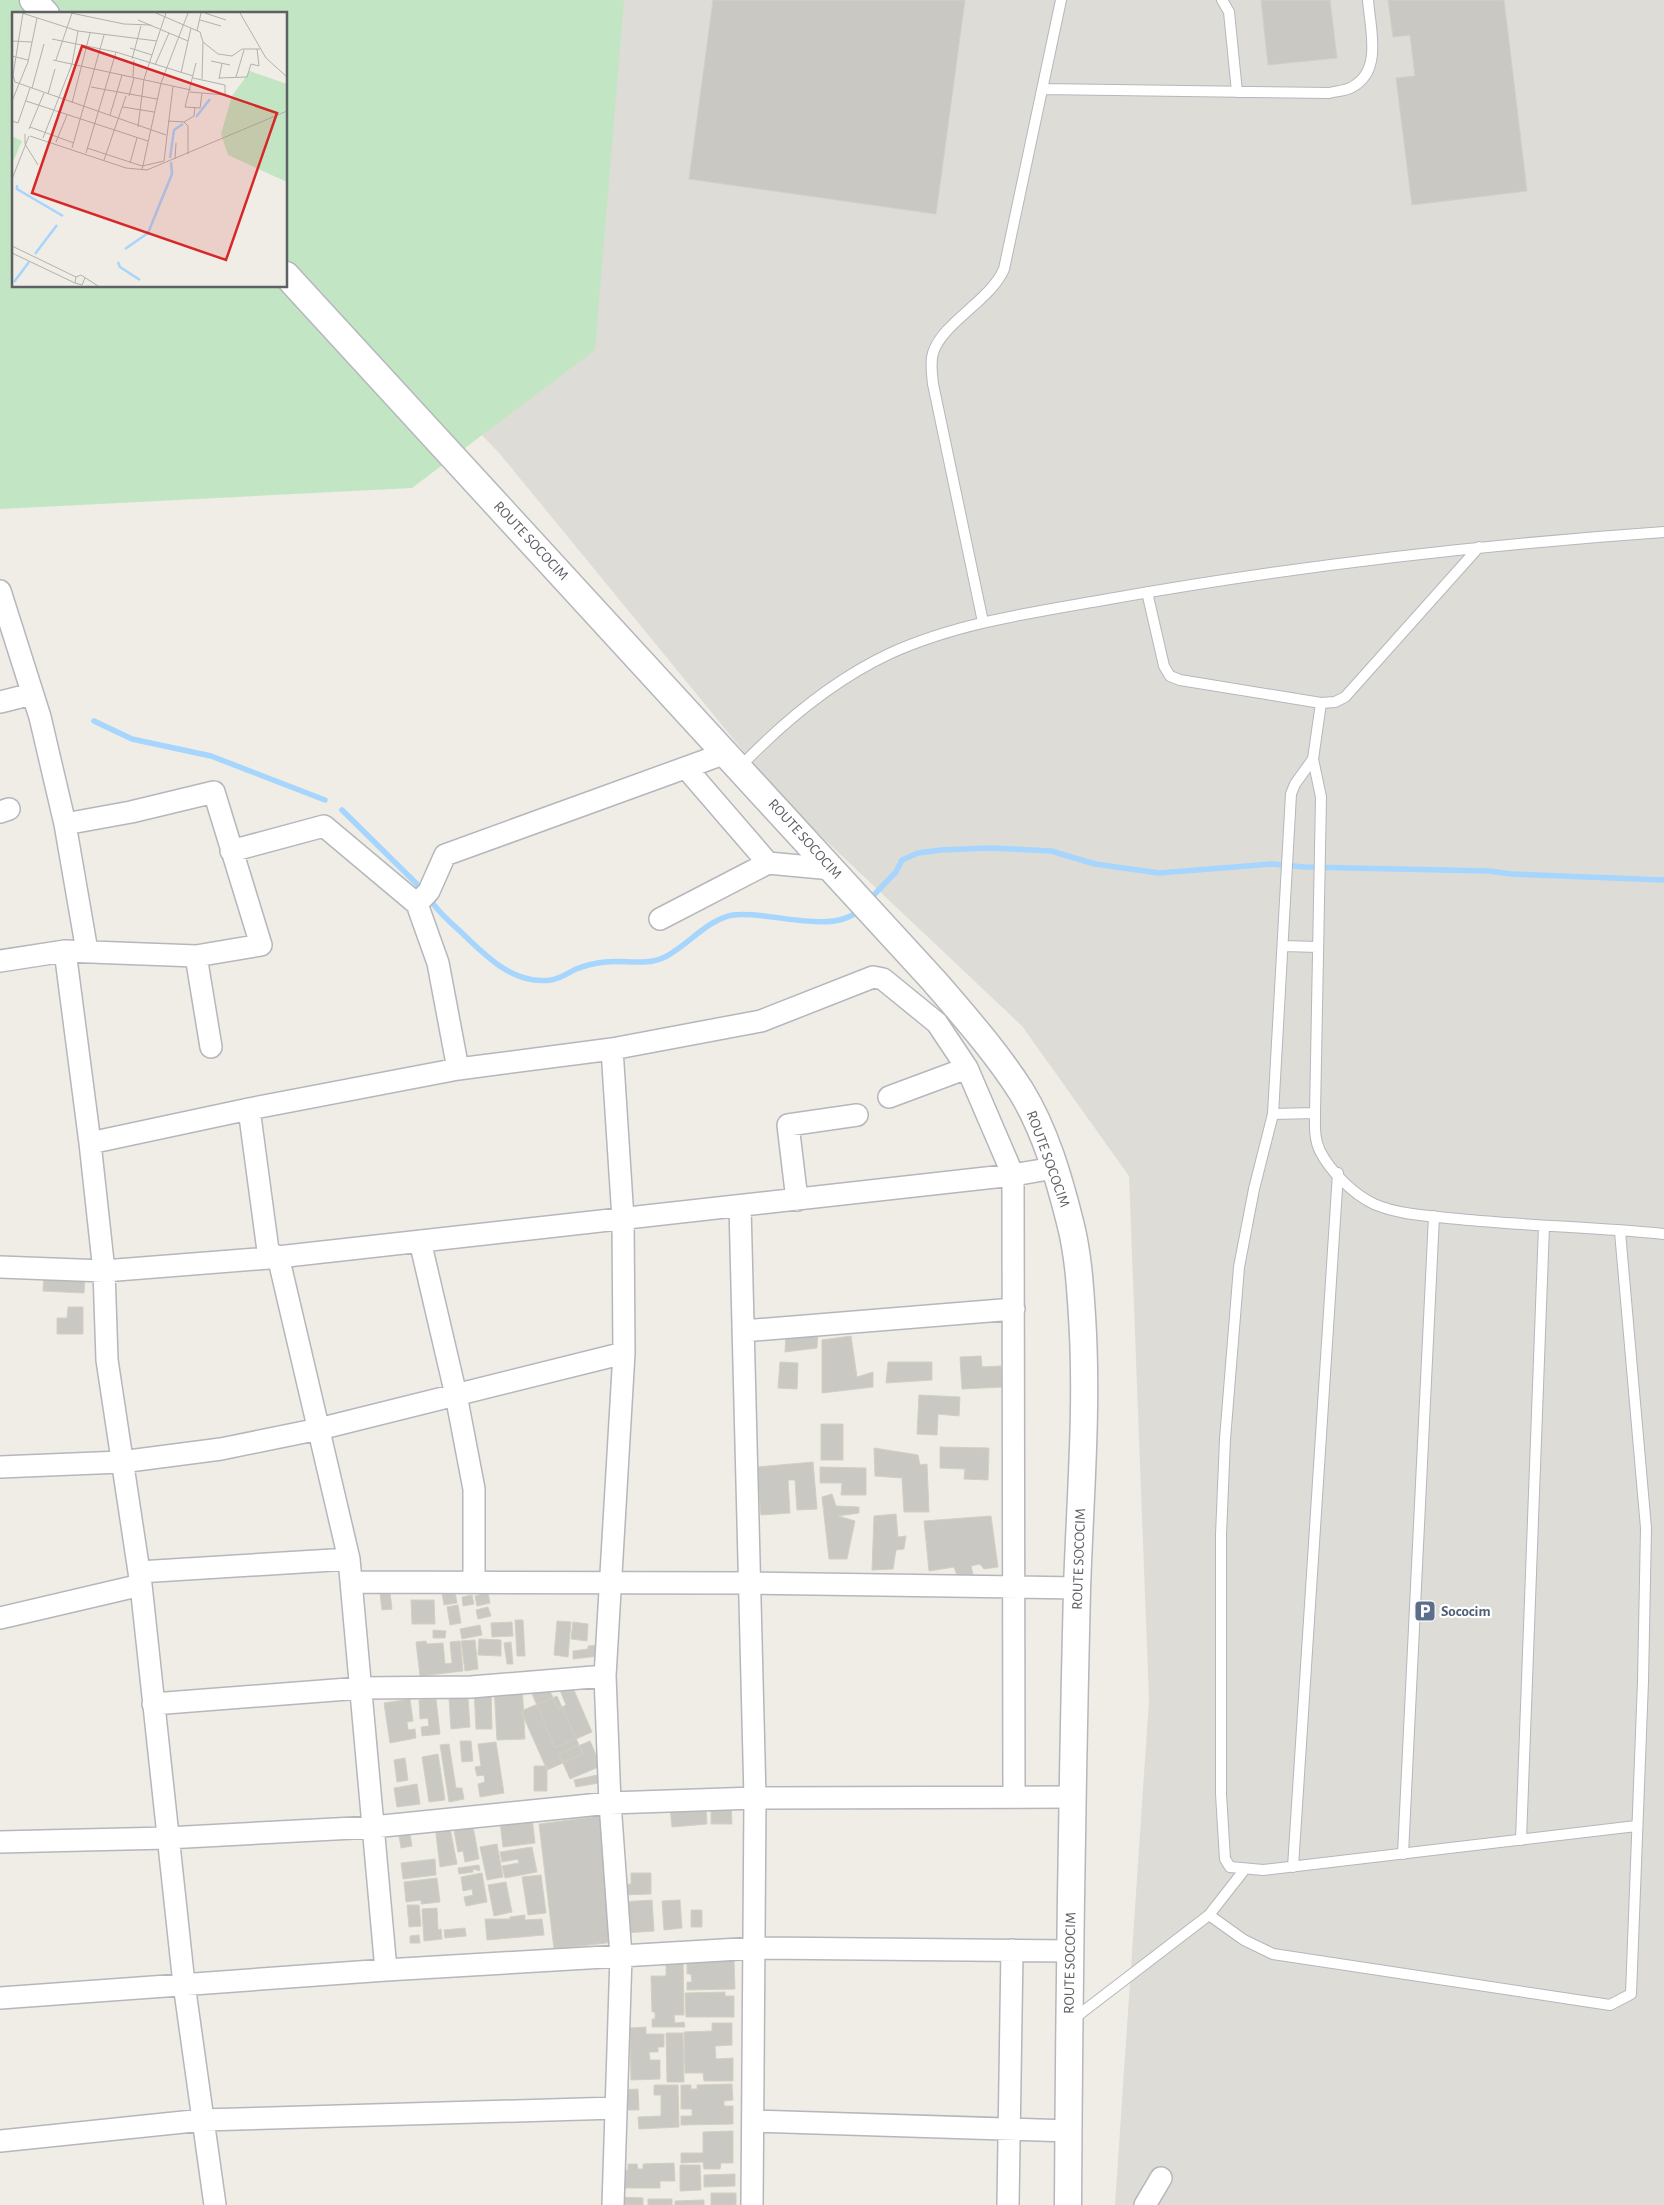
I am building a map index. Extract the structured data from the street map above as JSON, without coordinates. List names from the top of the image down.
{
  "streets": {
    "street": ["ROUTE SOCOCIM"]
  },
  "places": {
    "parking": ["Sococim"]
  }
}
